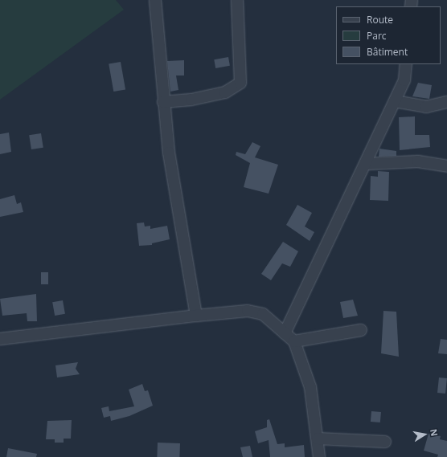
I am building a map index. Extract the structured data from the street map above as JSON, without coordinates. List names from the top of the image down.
{
  "legend": ["Route", "Parc", "Bâtiment"],
  "north": "right"
}
